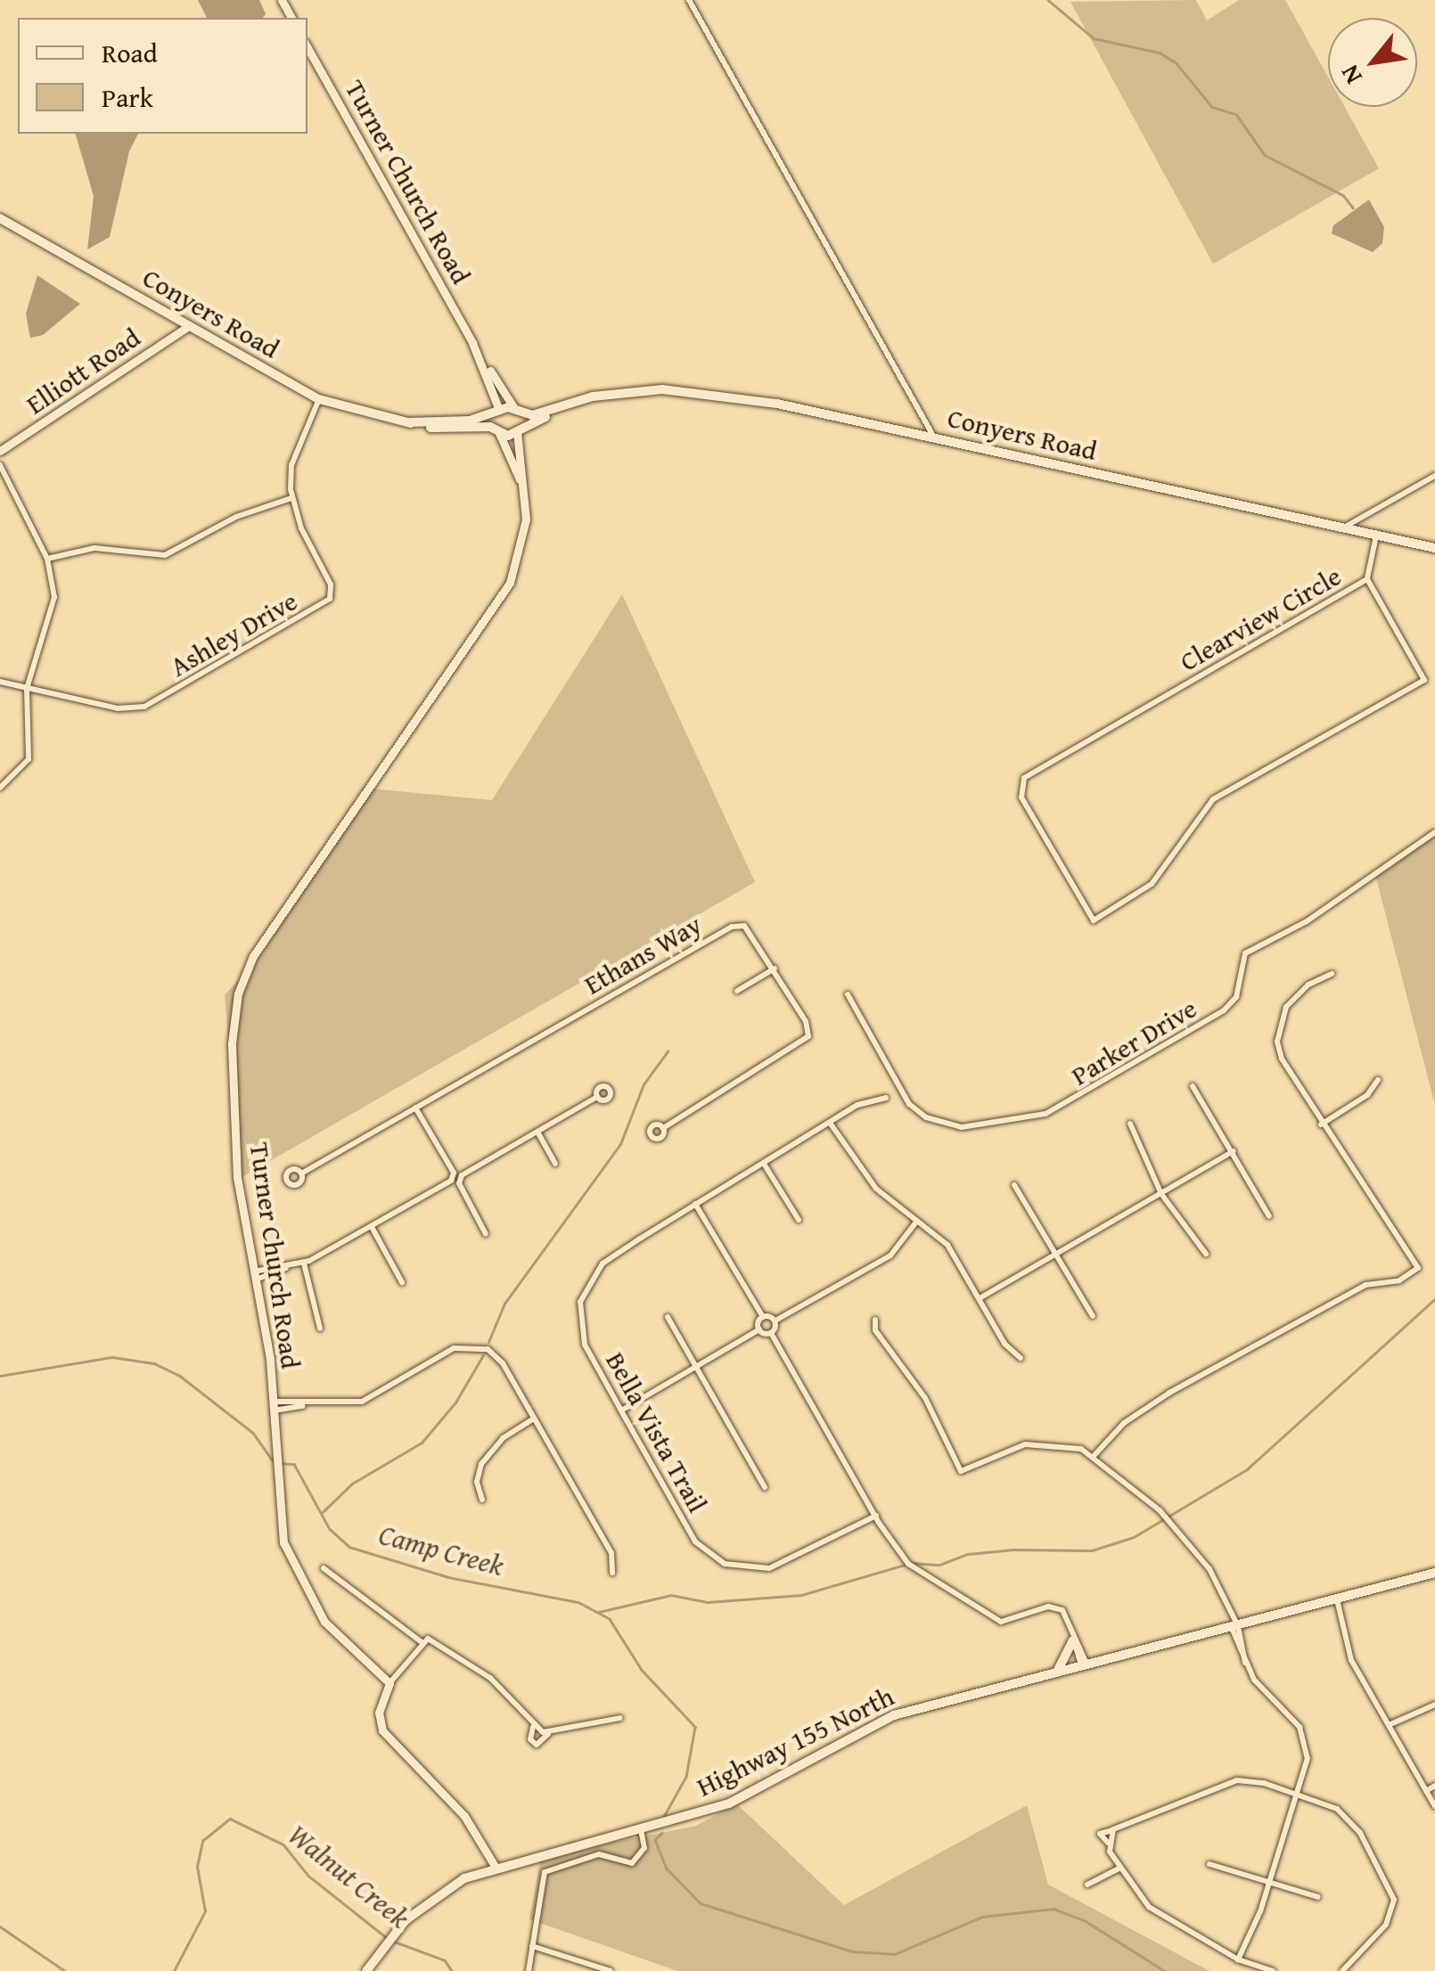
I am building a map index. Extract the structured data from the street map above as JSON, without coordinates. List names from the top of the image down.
{
  "streets": {
    "main road": ["Conyers Road", "Highway 155 North"],
    "street": [
      "Turner Church Road",
      "Elliott Road",
      "Clearview Circle",
      "Ashley Drive",
      "Ethans Way",
      "Parker Drive",
      "Bella Vista Trail"
    ]
  },
  "crossings": [
    ["Turner Church Road", "Conyers Road"],
    ["Conyers Road", "Elliott Road"]
  ],
  "water": ["Camp Creek", "Walnut Creek"],
  "legend": ["Road", "Park"],
  "north": "bottom left"
}
